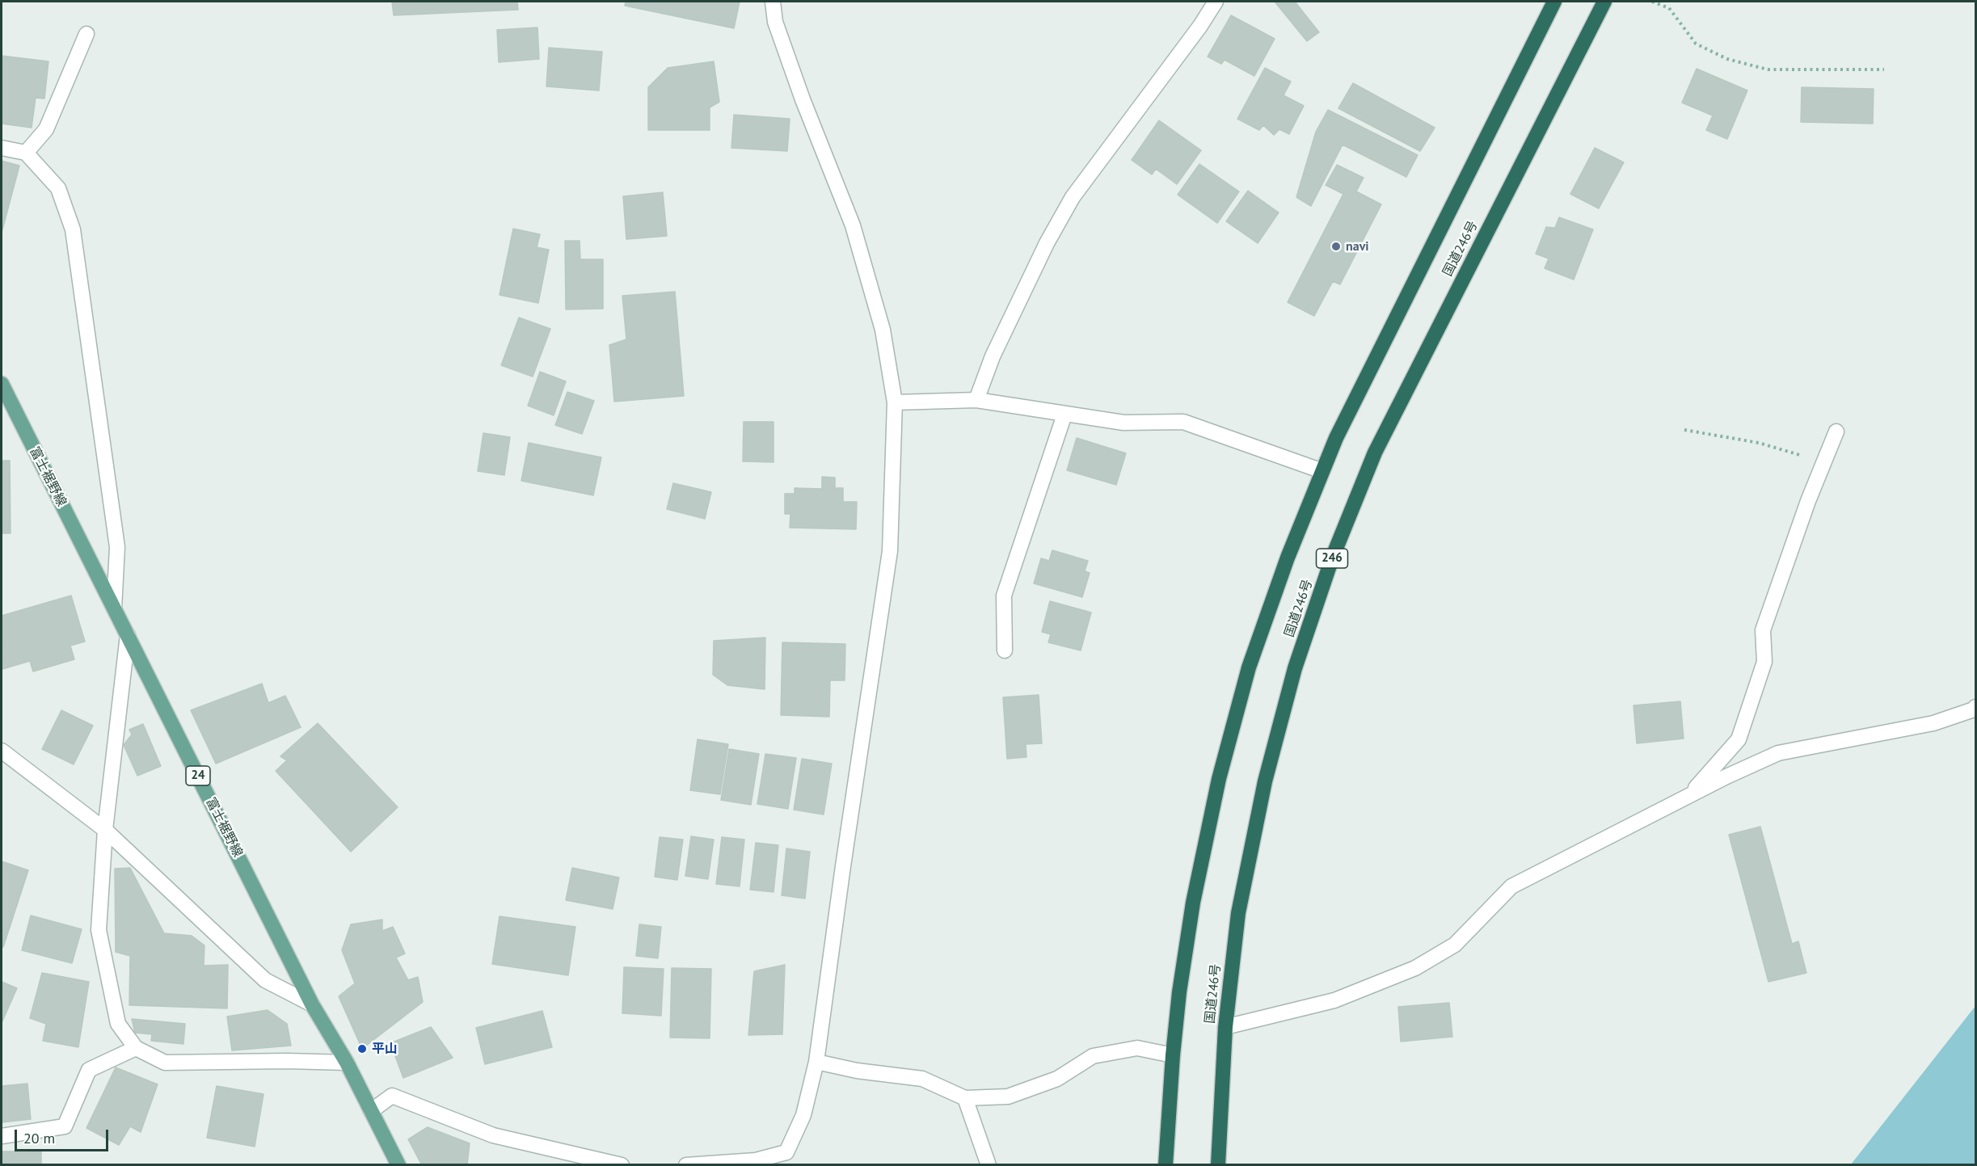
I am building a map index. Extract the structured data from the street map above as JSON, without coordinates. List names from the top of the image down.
{
  "streets": {
    "highway": ["国道246号", "246"],
    "main road": ["富士裾野線", "24"]
  },
  "places": ["navi", "平山"],
  "scale_bar": "20 m"
}
